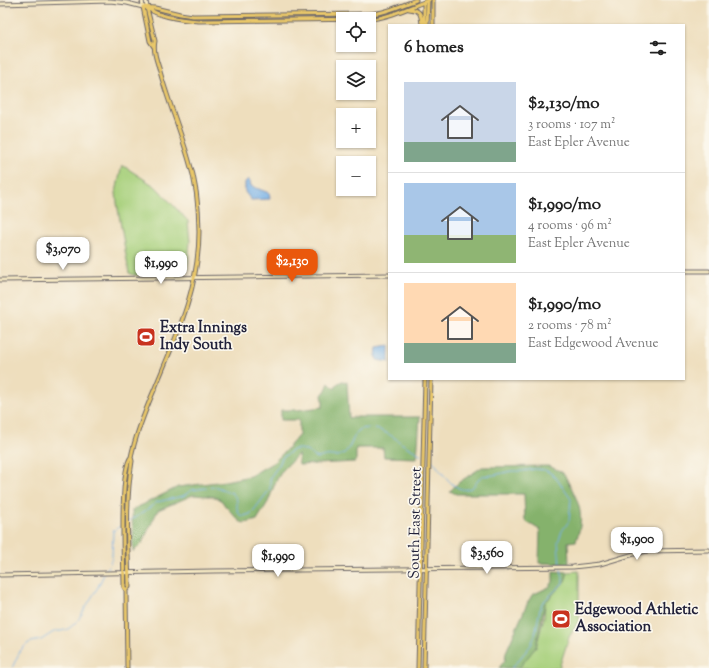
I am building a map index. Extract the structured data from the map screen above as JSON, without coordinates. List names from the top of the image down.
{
  "streets": {
    "main road": ["South East Street"]
  },
  "places": {
    "sports": ["Extra Innings Indy South", "Edgewood Athletic Association"]
  },
  "page": {
    "map_buttons": ["+", "−"],
    "heading": "6 homes",
    "list": [
      {
        "name": "$2,130/mo",
        "note": "3 rooms · 107 m² · East Epler Avenue"
      },
      {
        "name": "$1,990/mo",
        "note": "4 rooms · 96 m² · East Epler Avenue"
      },
      {
        "name": "$1,990/mo",
        "note": "2 rooms · 78 m² · East Edgewood Avenue"
      }
    ],
    "price": [
      "$3,070",
      "$2,130",
      "$1,990",
      "$1,900",
      "$3,560",
      "$1,990"
    ]
  }
}
